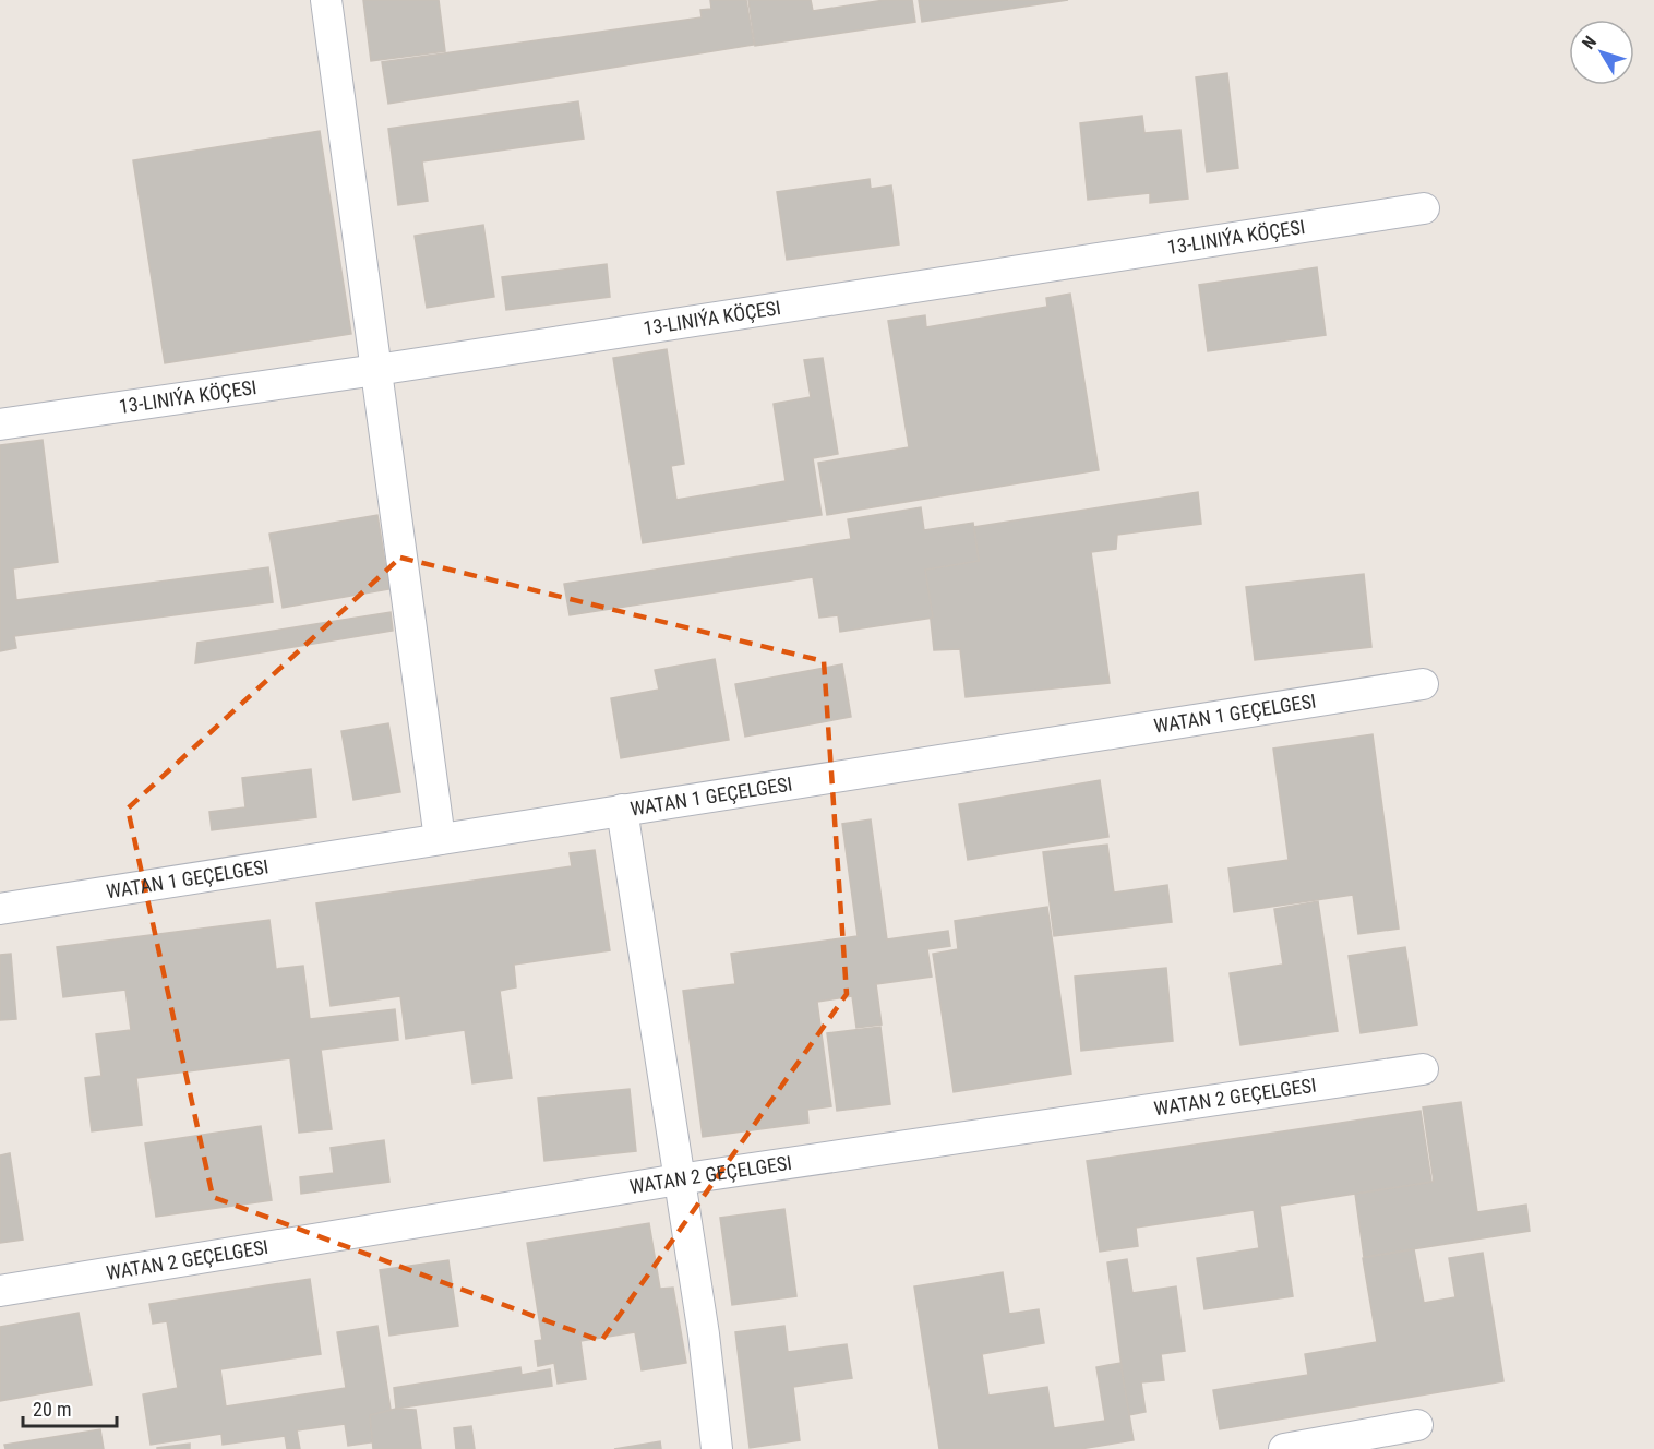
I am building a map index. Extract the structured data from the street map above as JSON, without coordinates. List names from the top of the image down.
{
  "streets": {
    "street": ["13-LINIÝA KÖÇESI", "WATAN 1 GEÇELGESI", "WATAN 2 GEÇELGESI"]
  },
  "scale_bar": "20 m",
  "north": "top left"
}
